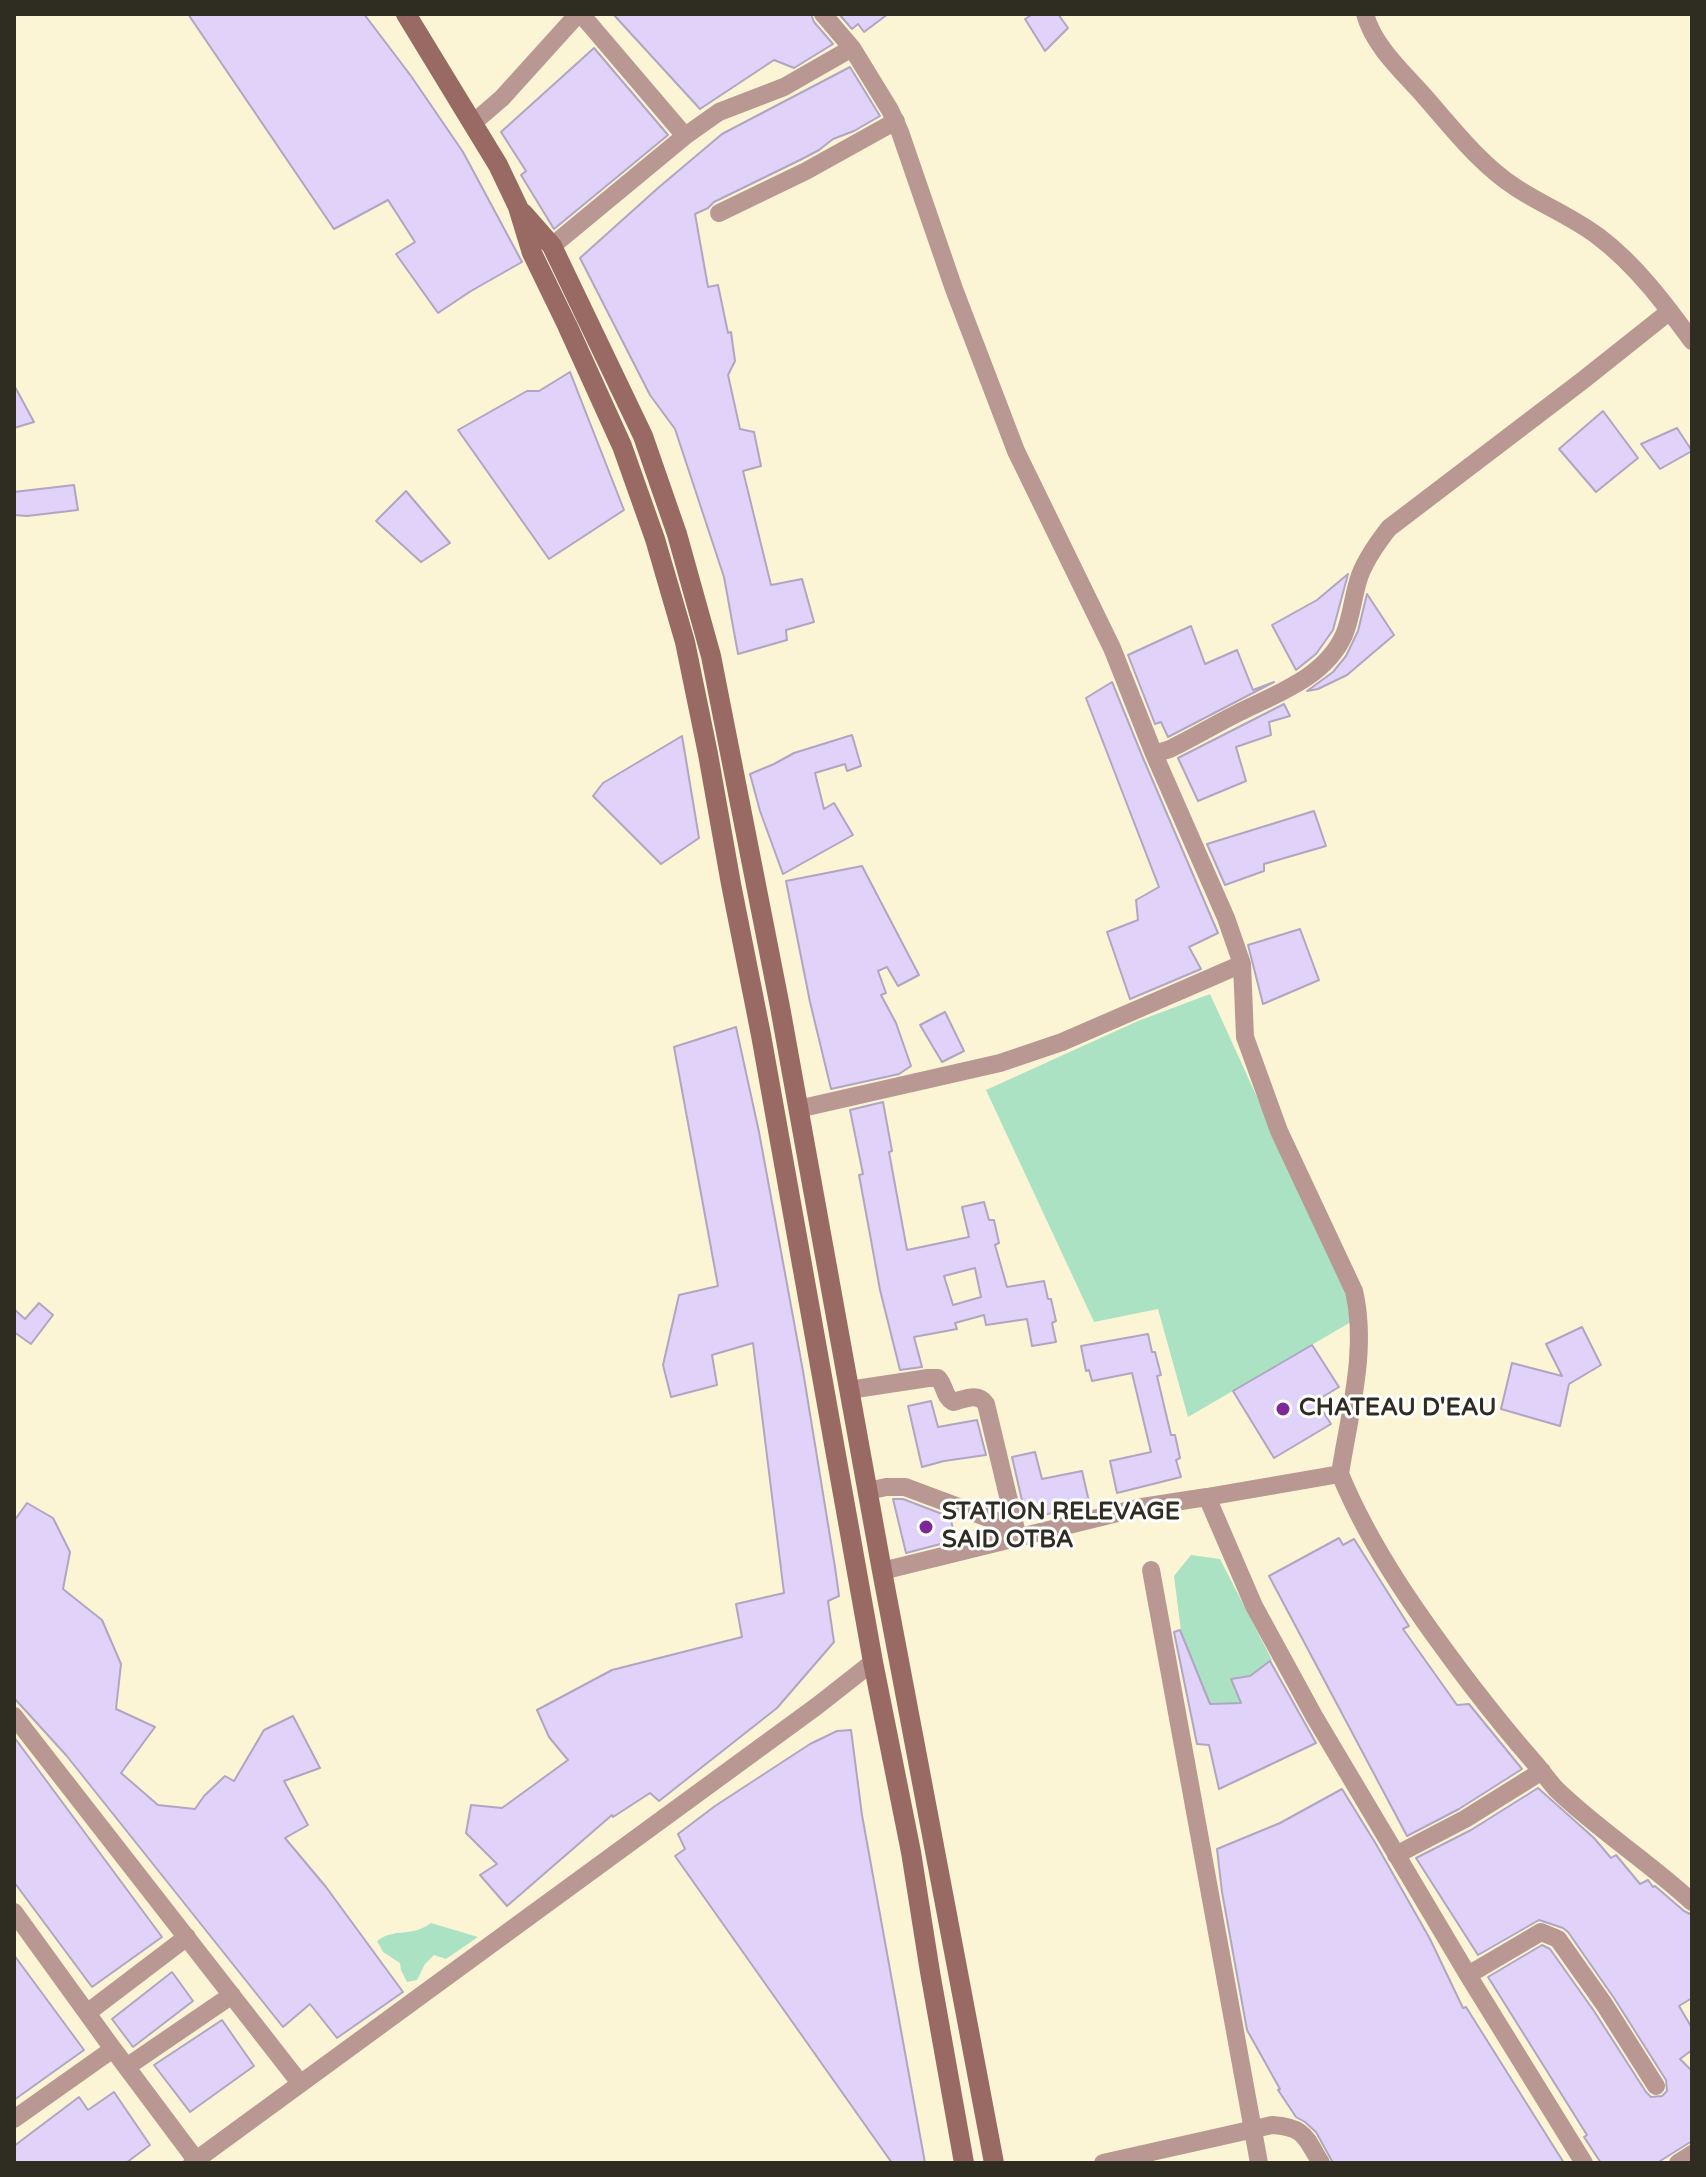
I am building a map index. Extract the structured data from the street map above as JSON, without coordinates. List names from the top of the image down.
{
  "places": ["CHATEAU D'EAU", "STATION RELEVAGE SAID OTBA"]
}
